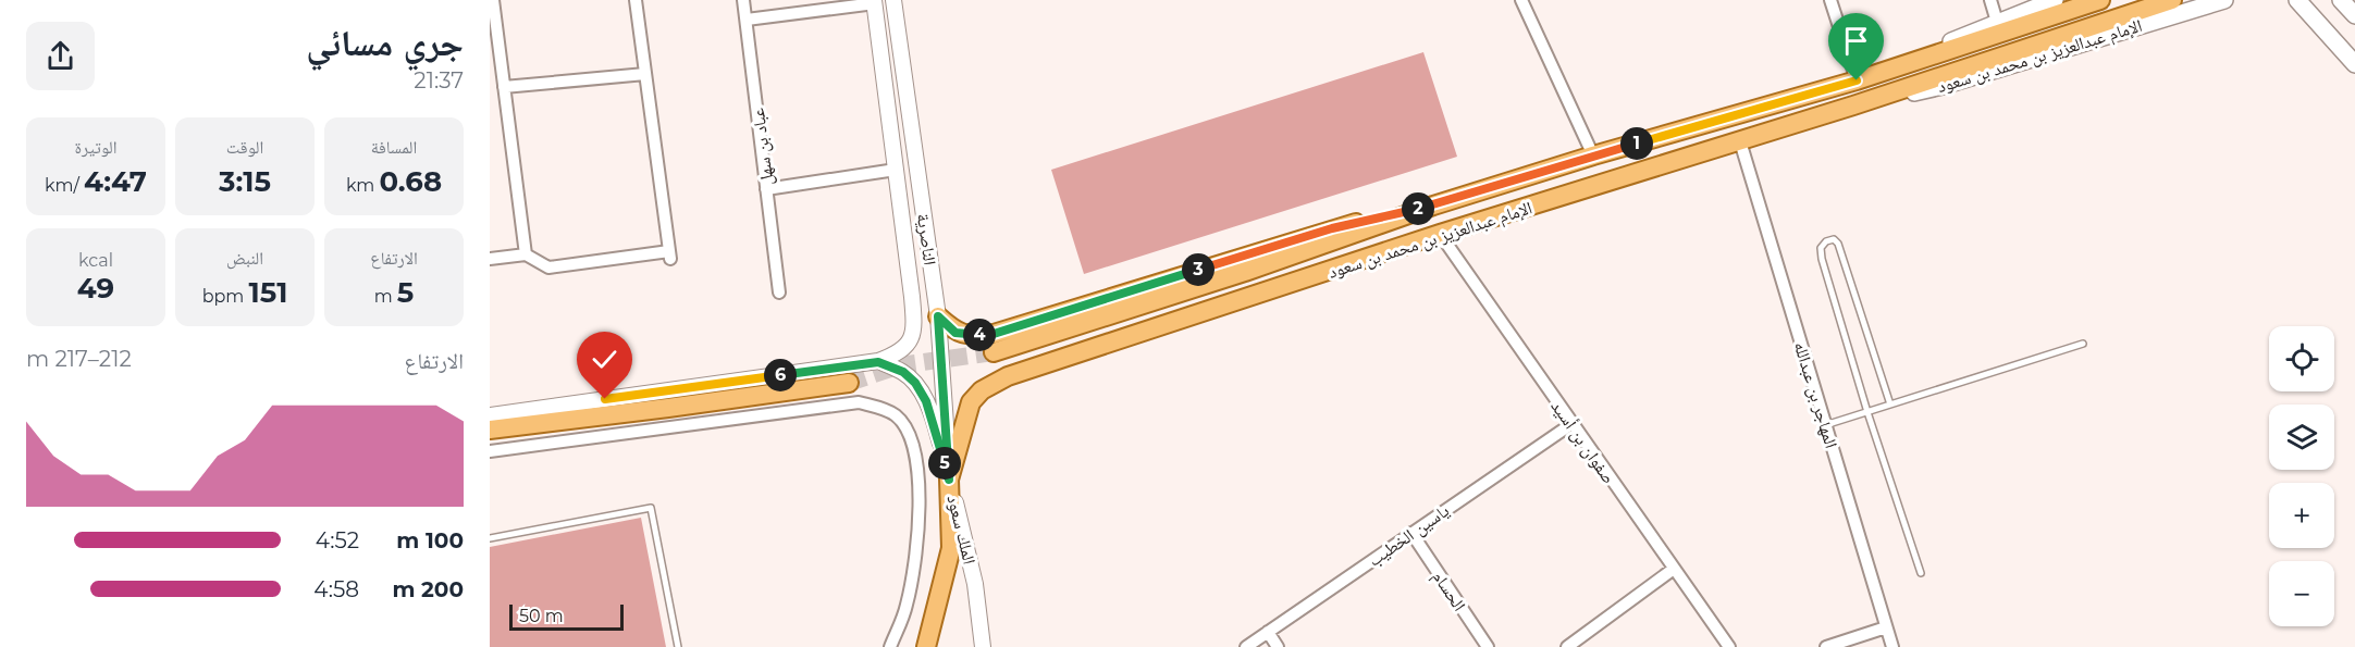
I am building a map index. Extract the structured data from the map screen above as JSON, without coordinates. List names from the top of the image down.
{
  "streets": {
    "main road": ["الإمام عبدالعزيز بن محمد بن سعود"],
    "street": [
      "عباد بن سهل",
      "الناصرية",
      "المهاجر بن عبدالله",
      "صفوان بن أسيد",
      "الملك سعود",
      "ياسين الخطيب",
      "الحسام"
    ]
  },
  "crossings": [
    ["الإمام عبدالعزيز بن محمد بن سعود", "الناصرية"],
    ["الإمام عبدالعزيز بن محمد بن سعود", "المهاجر بن عبدالله"],
    ["الإمام عبدالعزيز بن محمد بن سعود", "صفوان بن أسيد"],
    ["الإمام عبدالعزيز بن محمد بن سعود", "الملك سعود"],
    ["الناصرية", "الملك سعود"],
    ["صفوان بن أسيد", "ياسين الخطيب"],
    ["ياسين الخطيب", "الحسام"]
  ],
  "scale_bar": "50 m",
  "page": {
    "heading": ["جري مسائي", "21:37"],
    "stats": [
      ["المسافة", "0.68 km"],
      ["الوقت", "3:15"],
      ["الوتيرة", "4:47 /km"],
      ["الارتفاع", "5 m"],
      ["النبض", "151 bpm"],
      ["kcal", "49"]
    ],
    "pins": [
      "1",
      "2",
      "3",
      "4",
      "6",
      "5"
    ],
    "map_buttons": ["+", "−"],
    "chart": ["الارتفاع", "212–217 m"],
    "list": [
      {
        "name": "100 m",
        "note": "4:52"
      },
      {
        "name": "200 m",
        "note": "4:58"
      }
    ],
    "scale": "50 m"
  }
}
